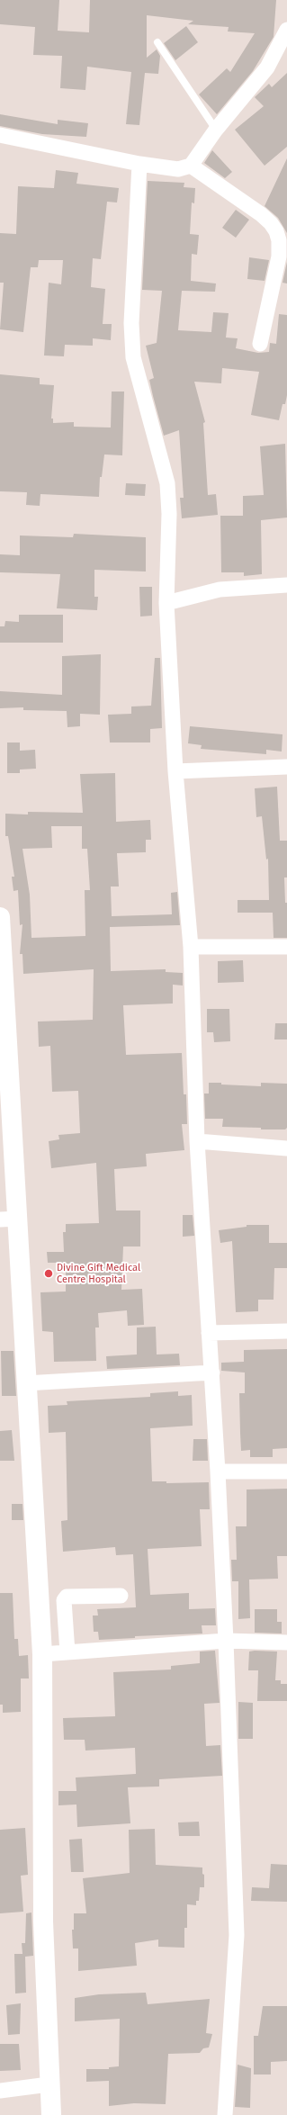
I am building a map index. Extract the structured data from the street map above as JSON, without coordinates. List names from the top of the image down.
{
  "places": ["Divine Gift Medical Centre Hospital"]
}
